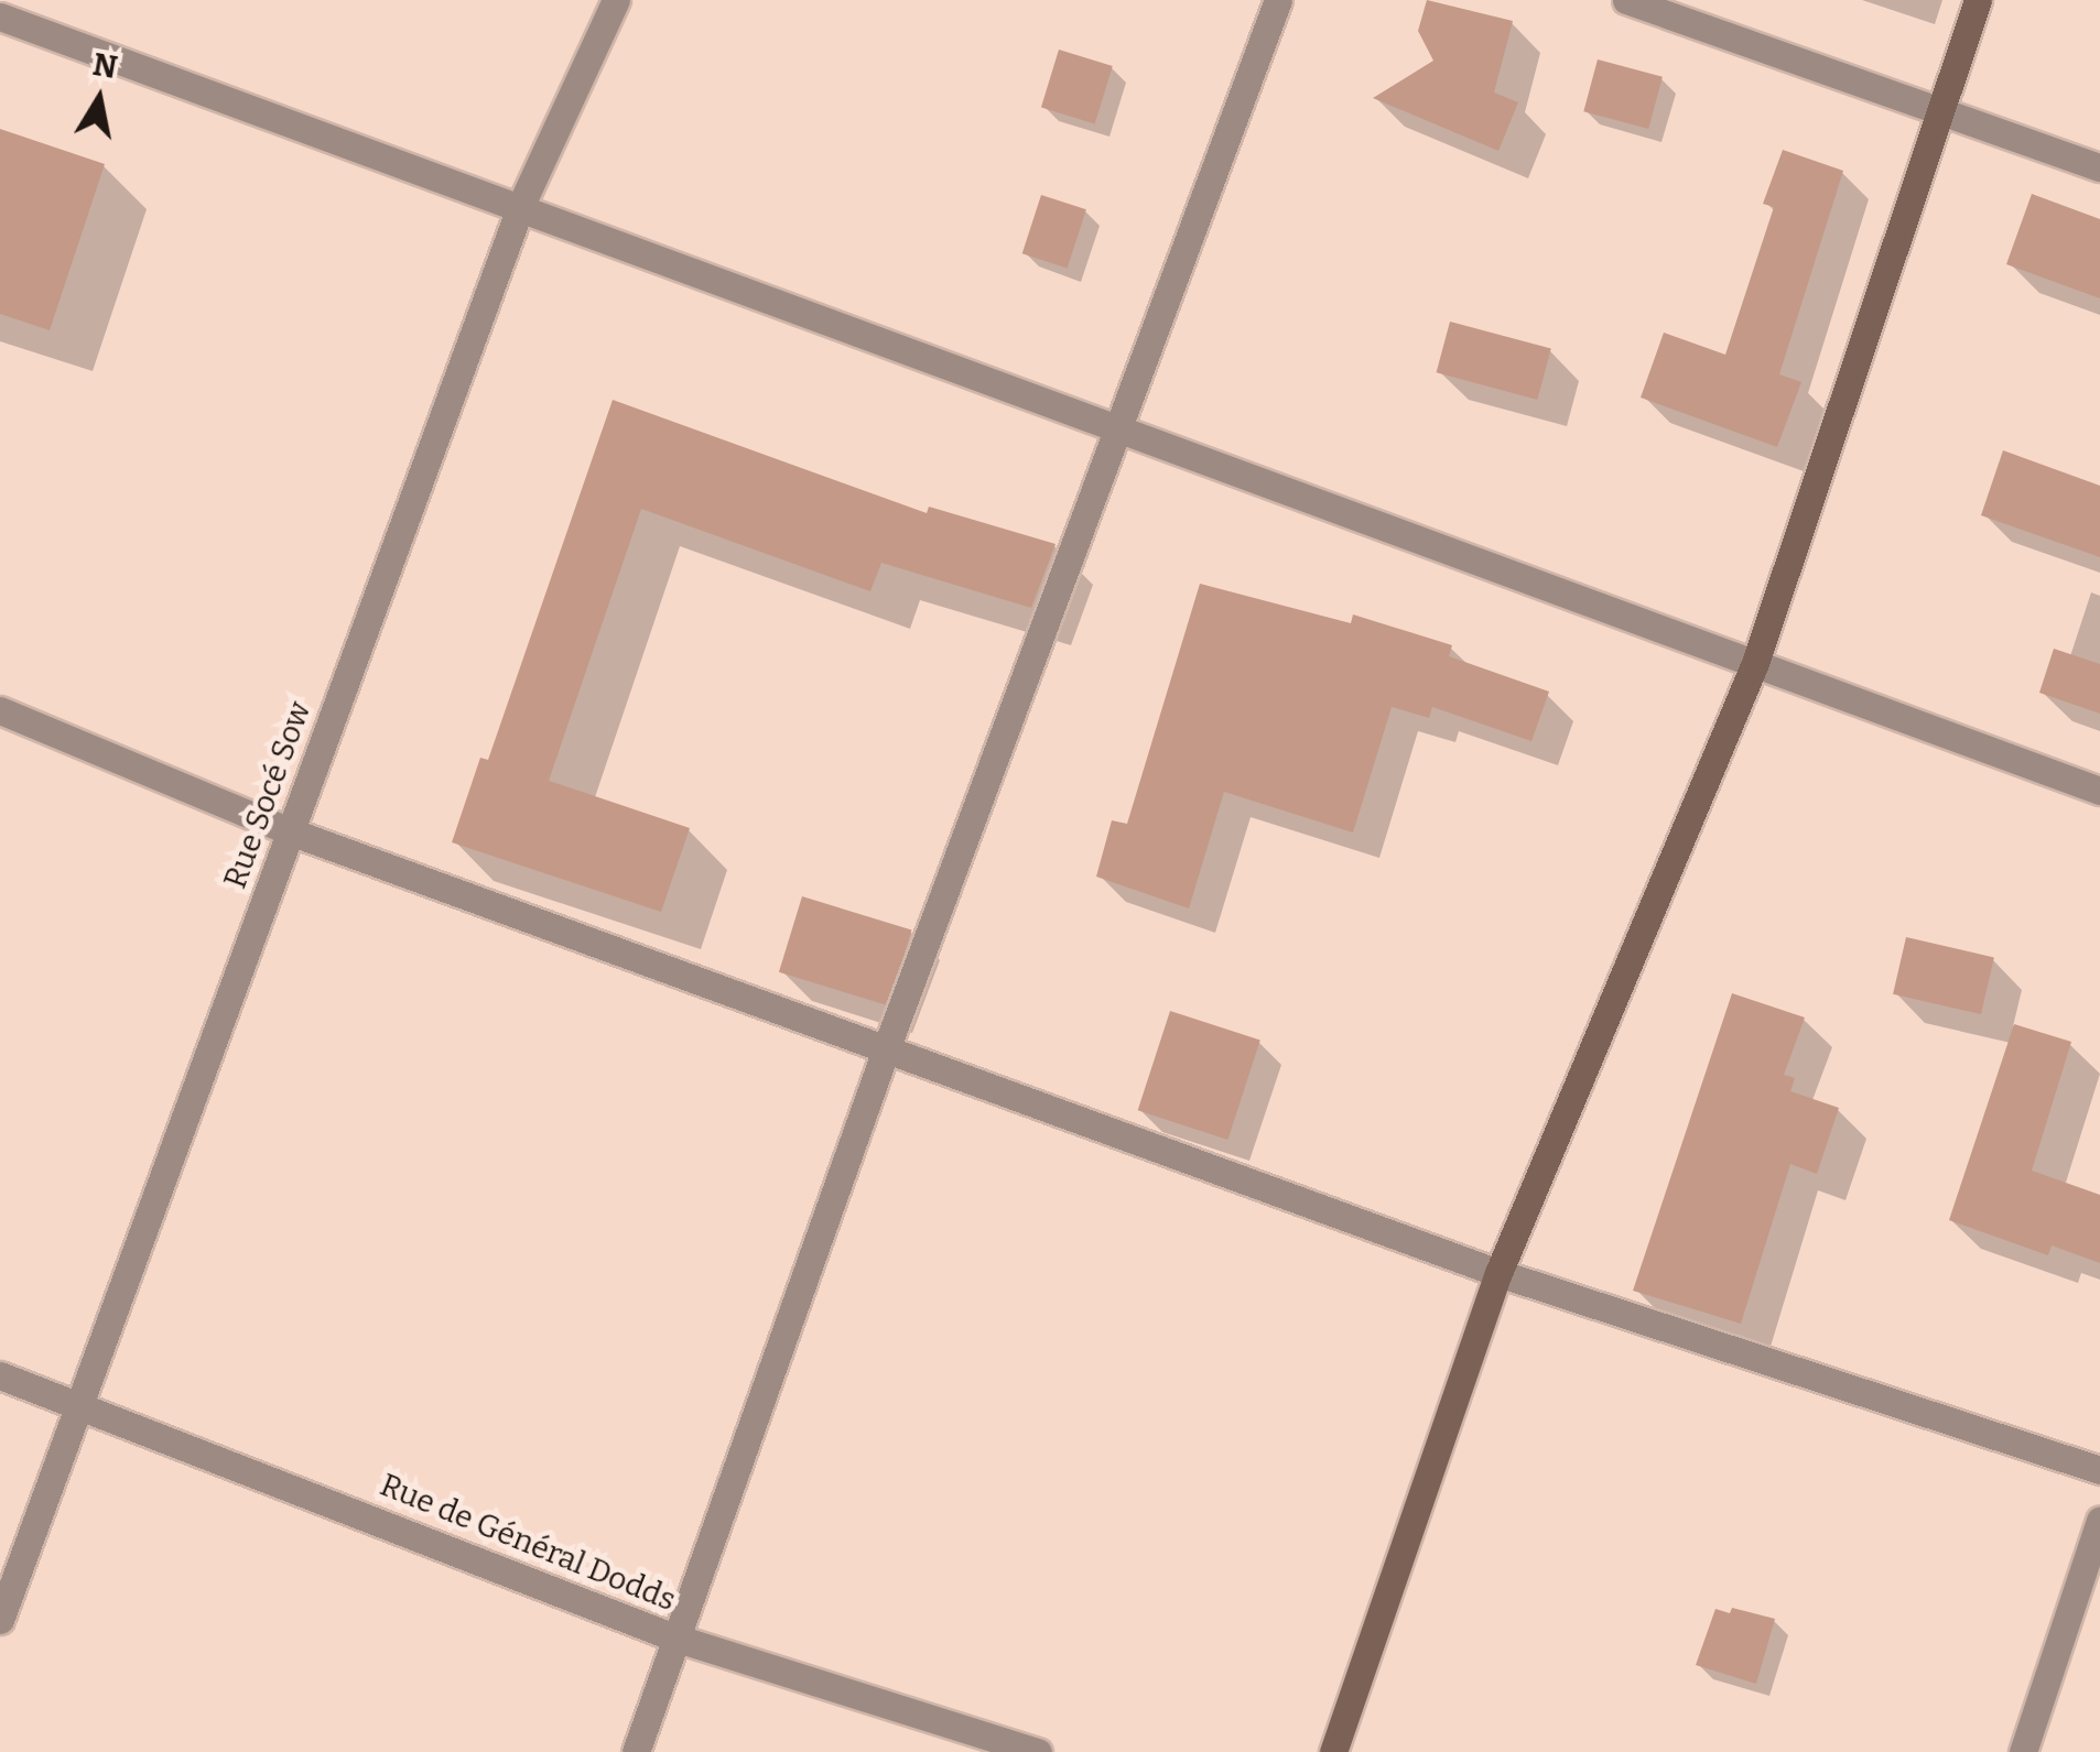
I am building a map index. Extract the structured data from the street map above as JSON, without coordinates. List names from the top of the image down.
{
  "streets": {
    "street": ["Rue Socé Sow", "Rue de Général Dodds"]
  },
  "crossings": [
    ["Rue Socé Sow", "Rue de Général Dodds"]
  ],
  "north": "top"
}
